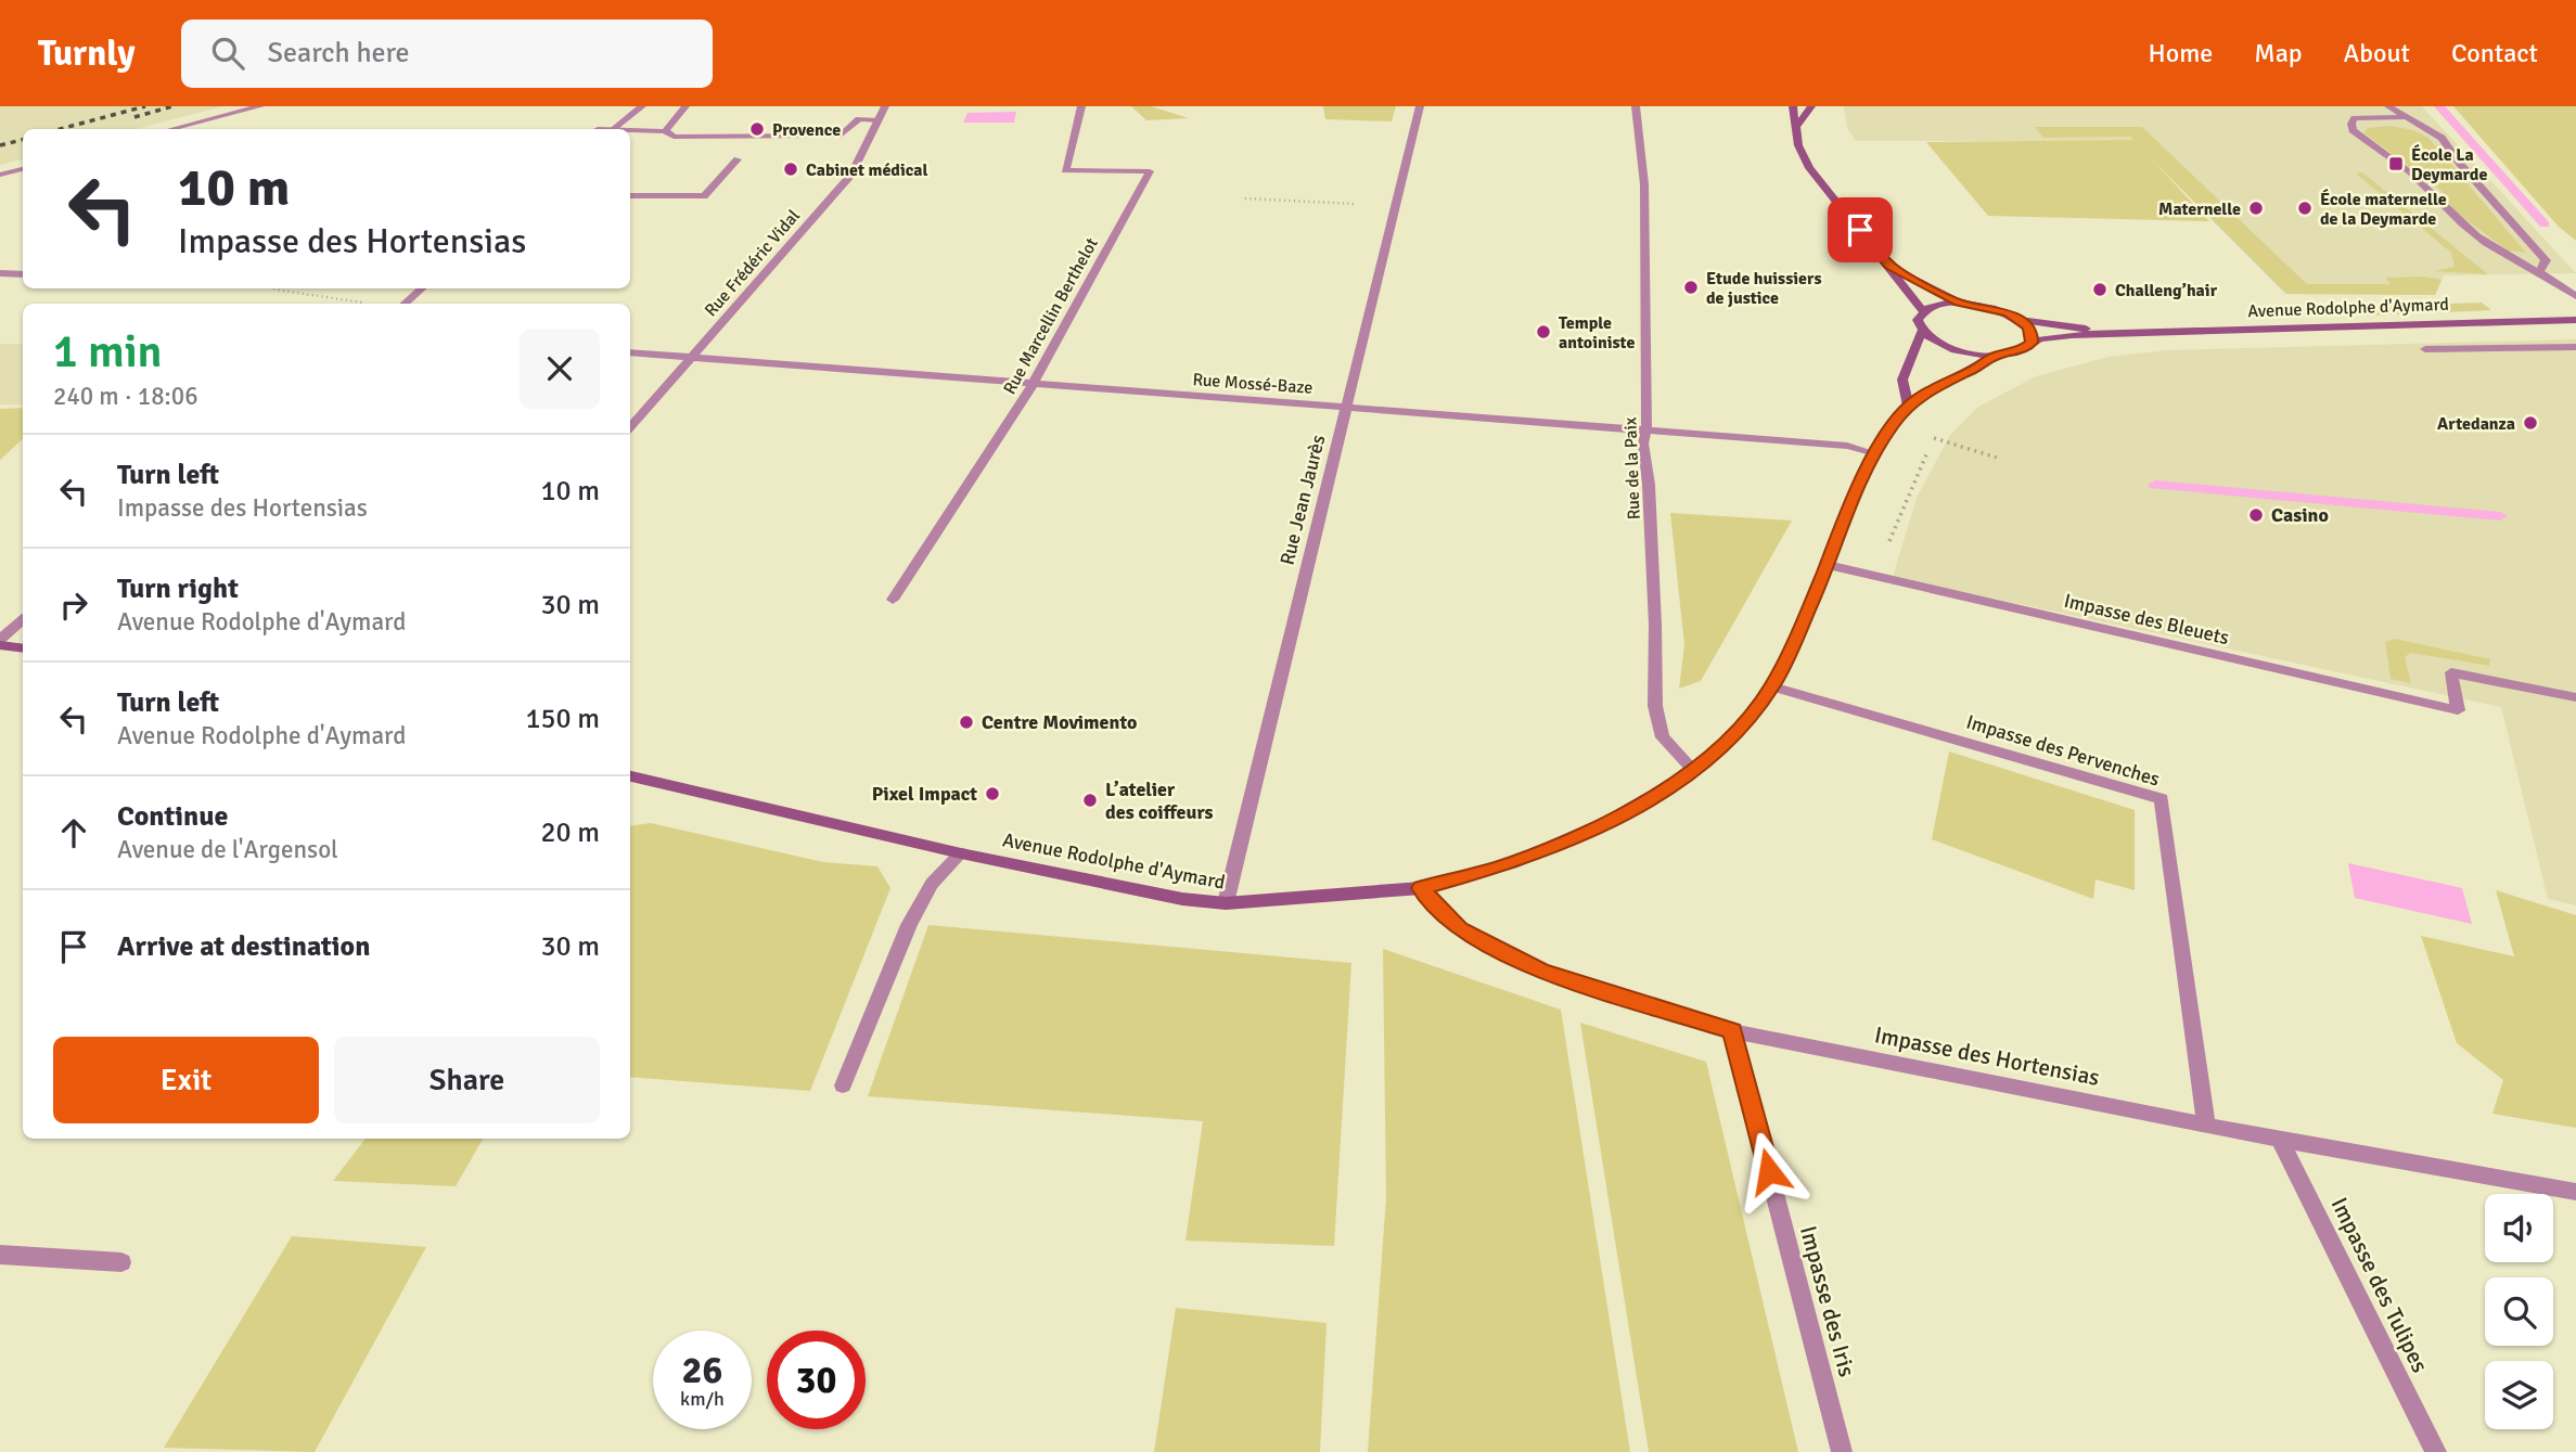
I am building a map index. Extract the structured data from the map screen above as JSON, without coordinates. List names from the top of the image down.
{
  "streets": {
    "street": [
      "Rue Frédéric Vidal",
      "Avenue Rodolphe d'Aymard",
      "Rue Marcellin Berthelot",
      "Rue Mossé-Baze",
      "Rue de la Paix",
      "Rue Jean Jaurès",
      "Impasse des Bleuets",
      "Impasse des Pervenches",
      "Impasse des Hortensias",
      "Impasse des Tulipes",
      "Impasse des Iris"
    ]
  },
  "crossings": [
    ["Rue Frédéric Vidal", "Rue Mossé-Baze"],
    ["Avenue Rodolphe d'Aymard", "Rue Mossé-Baze"],
    ["Avenue Rodolphe d'Aymard", "Rue de la Paix"],
    ["Avenue Rodolphe d'Aymard", "Rue Jean Jaurès"],
    ["Avenue Rodolphe d'Aymard", "Impasse des Bleuets"],
    ["Avenue Rodolphe d'Aymard", "Impasse des Pervenches"],
    ["Avenue Rodolphe d'Aymard", "Impasse des Hortensias"],
    ["Rue Marcellin Berthelot", "Rue Mossé-Baze"],
    ["Rue Mossé-Baze", "Rue de la Paix"],
    ["Rue Mossé-Baze", "Rue Jean Jaurès"],
    ["Impasse des Pervenches", "Impasse des Hortensias"],
    ["Impasse des Hortensias", "Impasse des Tulipes"],
    ["Impasse des Hortensias", "Impasse des Iris"]
  ],
  "places": {
    "other": [
      "Provence",
      "Cabinet médical",
      "Maternelle",
      "École maternelle de la Deymarde",
      "Etude huissiers de justice",
      "Challeng’hair",
      "Temple antoiniste",
      "Artedanza",
      "Casino",
      "Centre Movimento",
      "Pixel Impact",
      "L’atelier des coiffeurs"
    ],
    "transit": ["École La Deymarde"]
  },
  "page": {
    "header": "Turnly",
    "search": "Search here",
    "nav": [
      "Home",
      "Map",
      "About",
      "Contact"
    ],
    "turn": ["10 m", "Impasse des Hortensias"],
    "heading": ["1 min", "240 m · 18:06"],
    "list": [
      {
        "name": "Turn left",
        "note": "Impasse des Hortensias",
        "value": "10 m"
      },
      {
        "name": "Turn right",
        "note": "Avenue Rodolphe d'Aymard",
        "value": "30 m"
      },
      {
        "name": "Turn left",
        "note": "Avenue Rodolphe d'Aymard",
        "value": "150 m"
      },
      {
        "name": "Continue",
        "note": "Avenue de l'Argensol",
        "value": "20 m"
      },
      {
        "name": "Arrive at destination",
        "value": "30 m"
      }
    ],
    "buttons": ["Exit", "Share"],
    "speed": "26 km/h",
    "limit": "30"
  }
}
